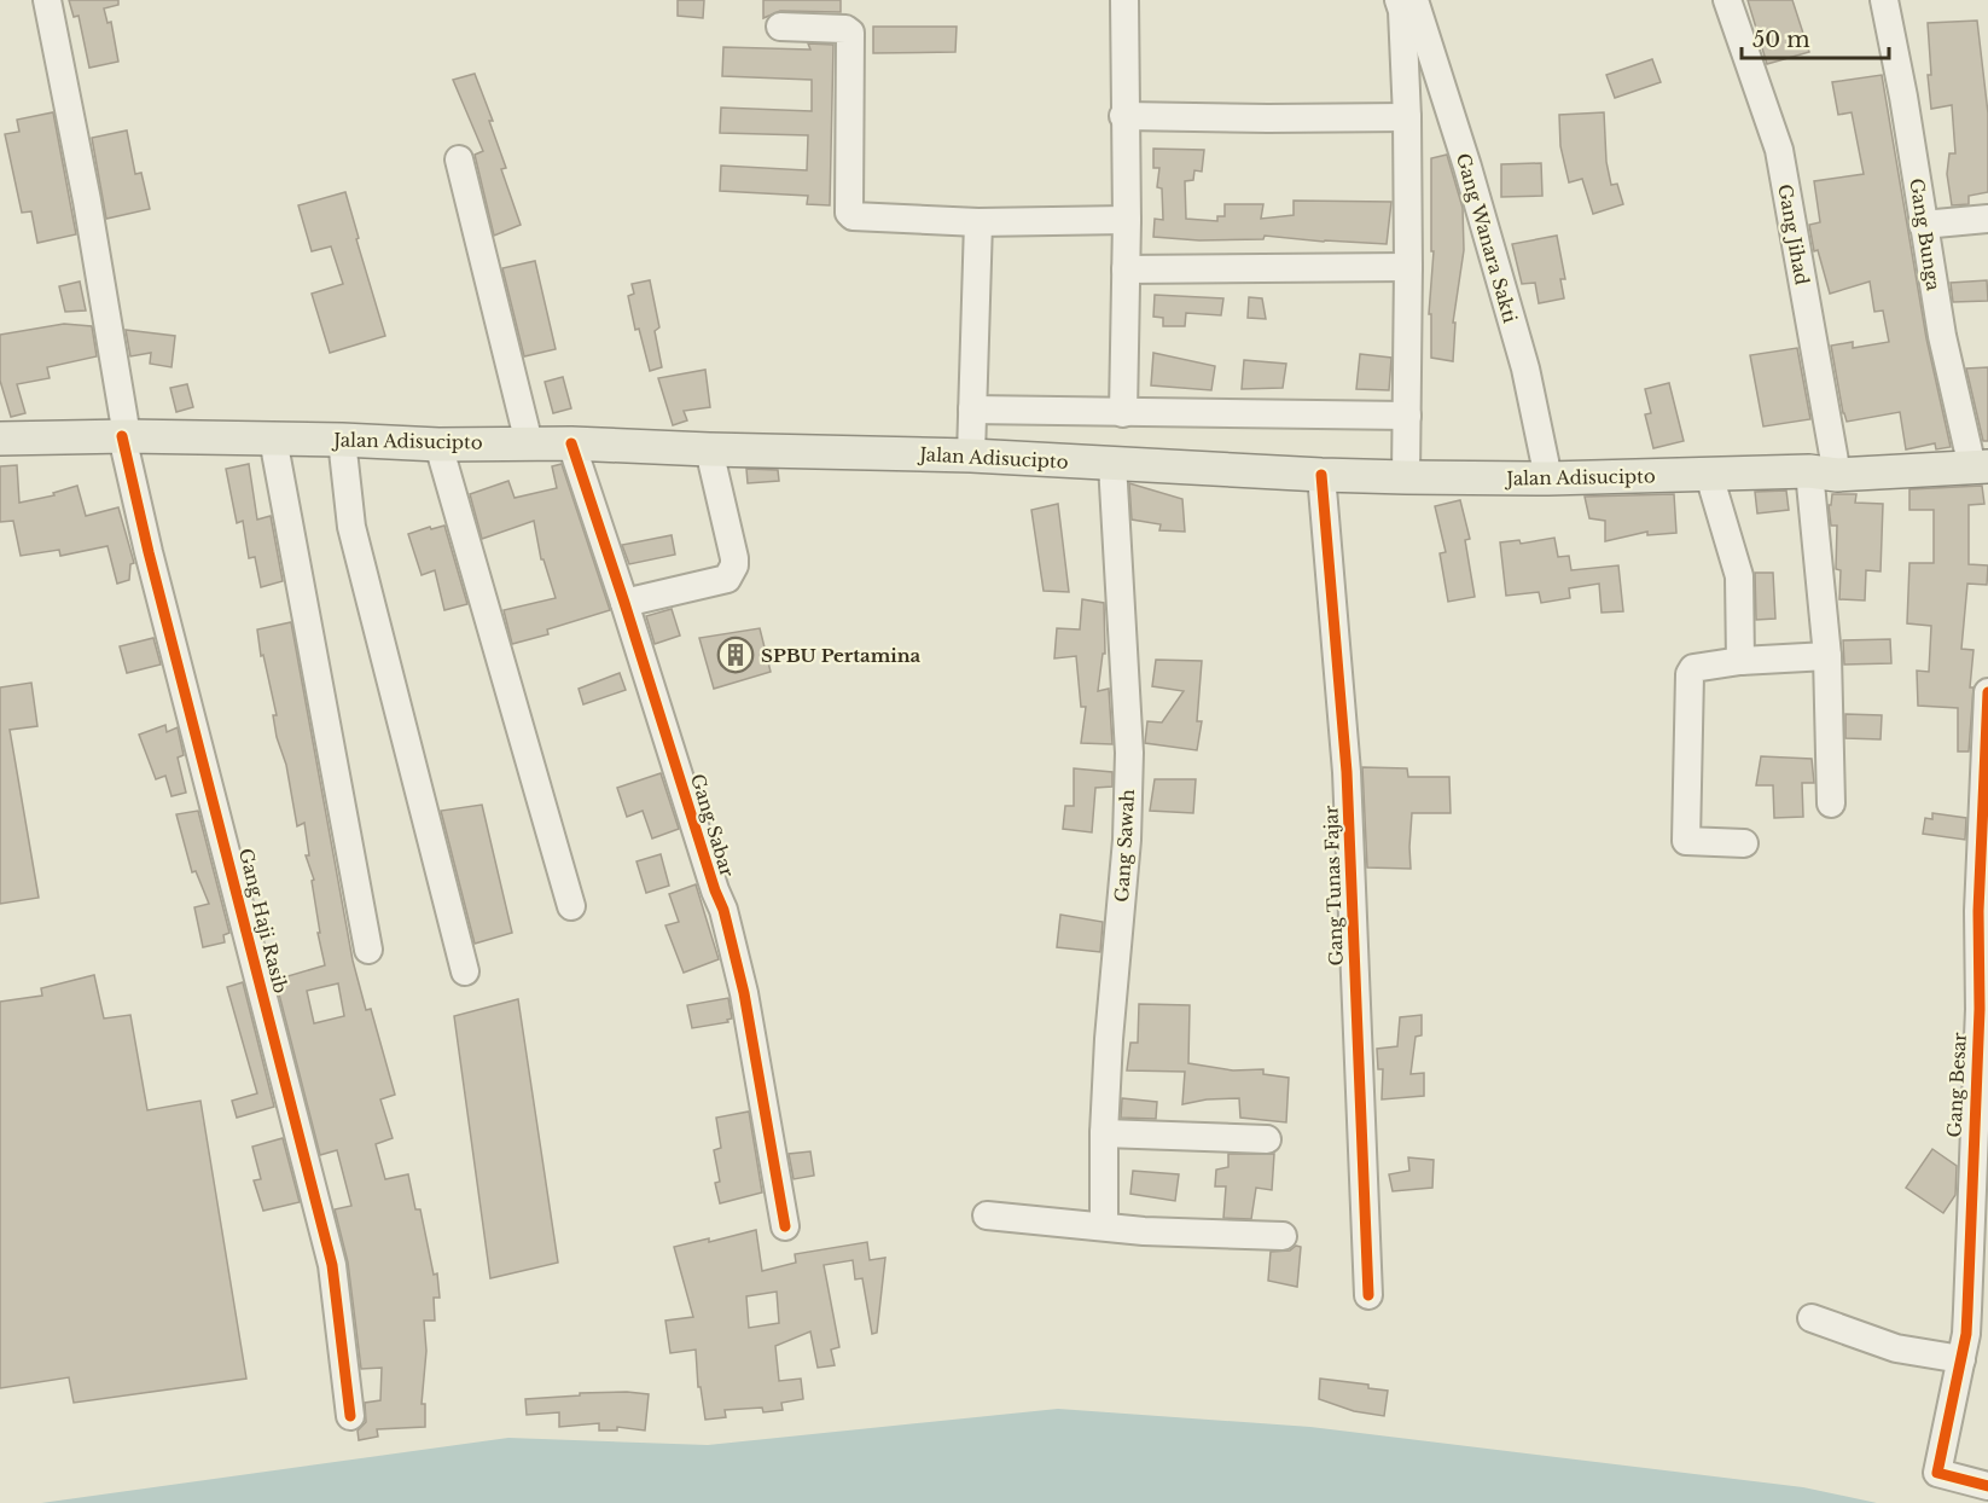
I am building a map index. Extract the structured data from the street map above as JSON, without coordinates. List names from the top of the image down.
{
  "streets": {
    "main road": ["Jalan Adisucipto"],
    "street": [
      "Gang Jihad",
      "Gang Bunga",
      "Gang Wanara Sakti",
      "Gang Sabar",
      "Gang Sawah",
      "Gang Tunas Fajar",
      "Gang Haji Rasib",
      "Gang Besar"
    ]
  },
  "crossings": [
    ["Gang Jihad", "Jalan Adisucipto"],
    ["Gang Bunga", "Jalan Adisucipto"],
    ["Gang Wanara Sakti", "Jalan Adisucipto"],
    ["Jalan Adisucipto", "Gang Sabar"],
    ["Jalan Adisucipto", "Gang Sawah"],
    ["Jalan Adisucipto", "Gang Tunas Fajar"],
    ["Jalan Adisucipto", "Gang Haji Rasib"]
  ],
  "places": {
    "building": ["SPBU Pertamina"]
  },
  "scale_bar": "50 m"
}
